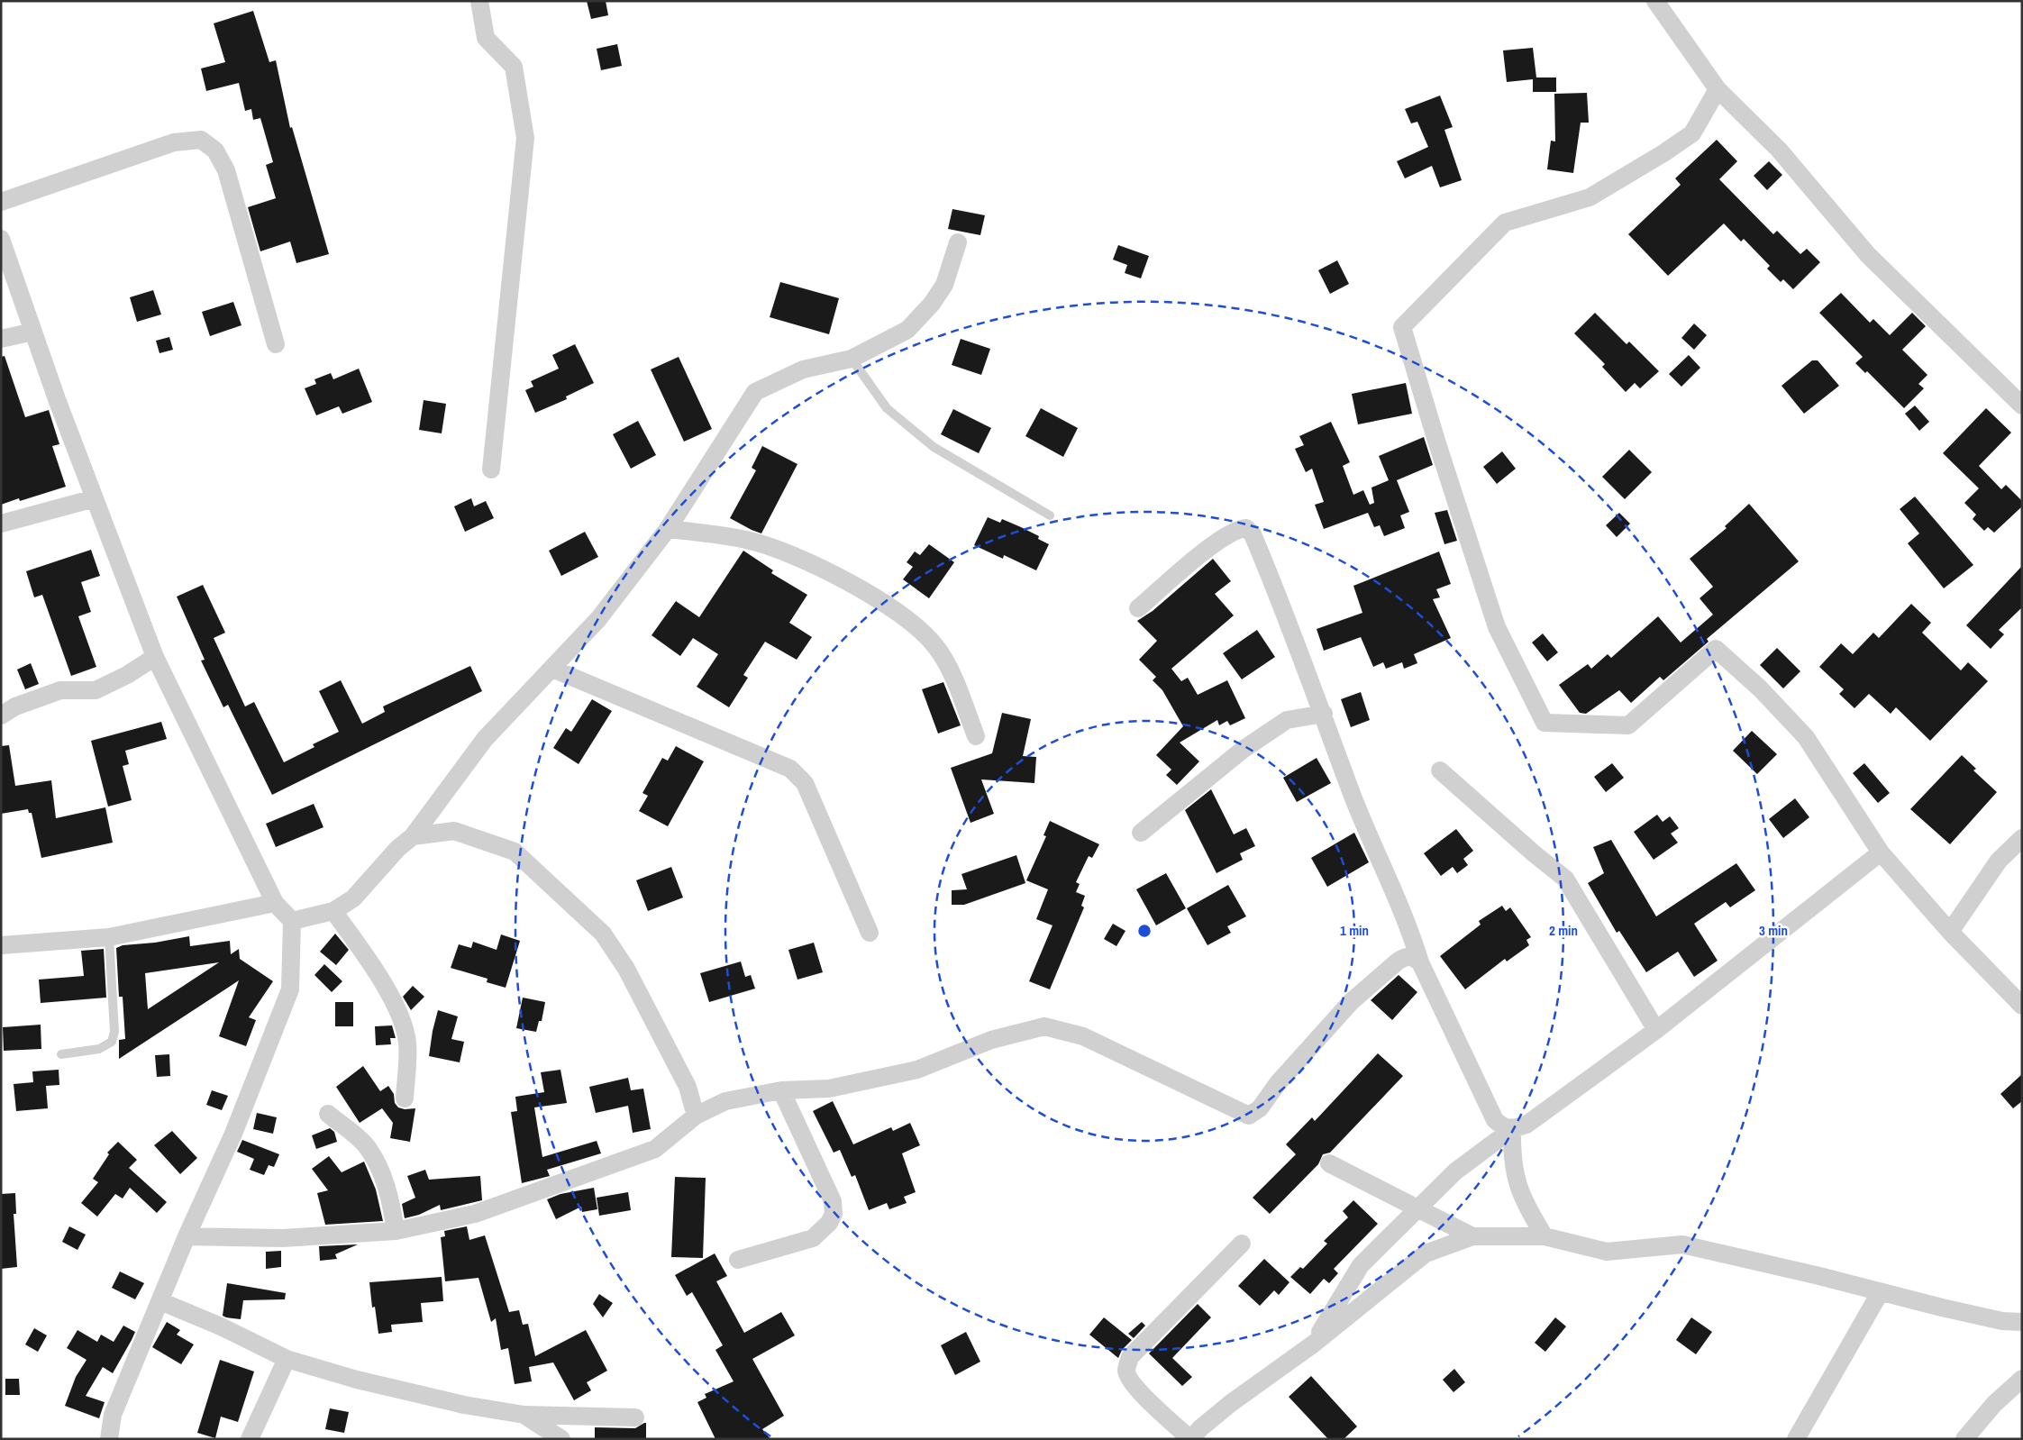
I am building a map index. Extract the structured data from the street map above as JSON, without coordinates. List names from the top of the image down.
{
  "rings": ["1 min", "2 min", "3 min"]
}
